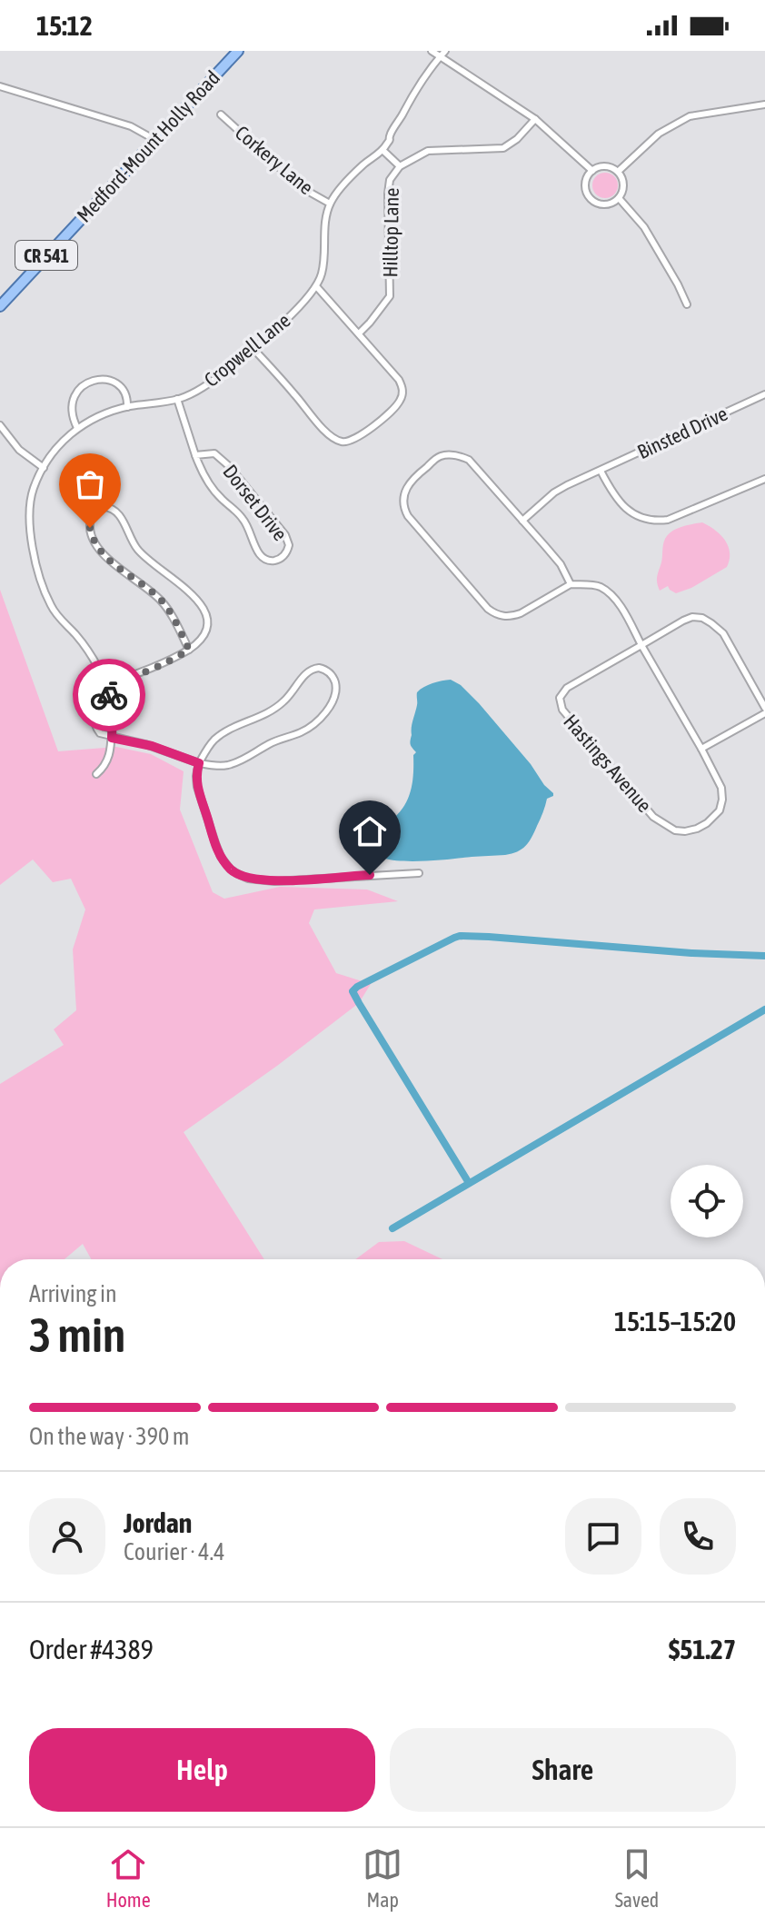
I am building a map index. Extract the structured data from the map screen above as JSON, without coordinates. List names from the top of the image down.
{
  "streets": {
    "main road": ["Medford-Mount Holly Road", "CR 541"],
    "street": [
      "Corkery Lane",
      "Hilltop Lane",
      "Cropwell Lane",
      "Binsted Drive",
      "Dorset Drive",
      "Hastings Avenue"
    ]
  },
  "crossings": [
    ["Corkery Lane", "Cropwell Lane"],
    ["Cropwell Lane", "Dorset Drive"]
  ],
  "page": {
    "status": "15:12",
    "heading": ["3 min", "Arriving in", "15:15–15:20"],
    "panel": [
      "Jordan",
      "Courier · 4.4",
      "Order #4389",
      "$51.27"
    ],
    "bar": "On the way · 390 m",
    "buttons": ["Help", "Share"],
    "tabs": ["Home", "Map", "Saved"]
  }
}
